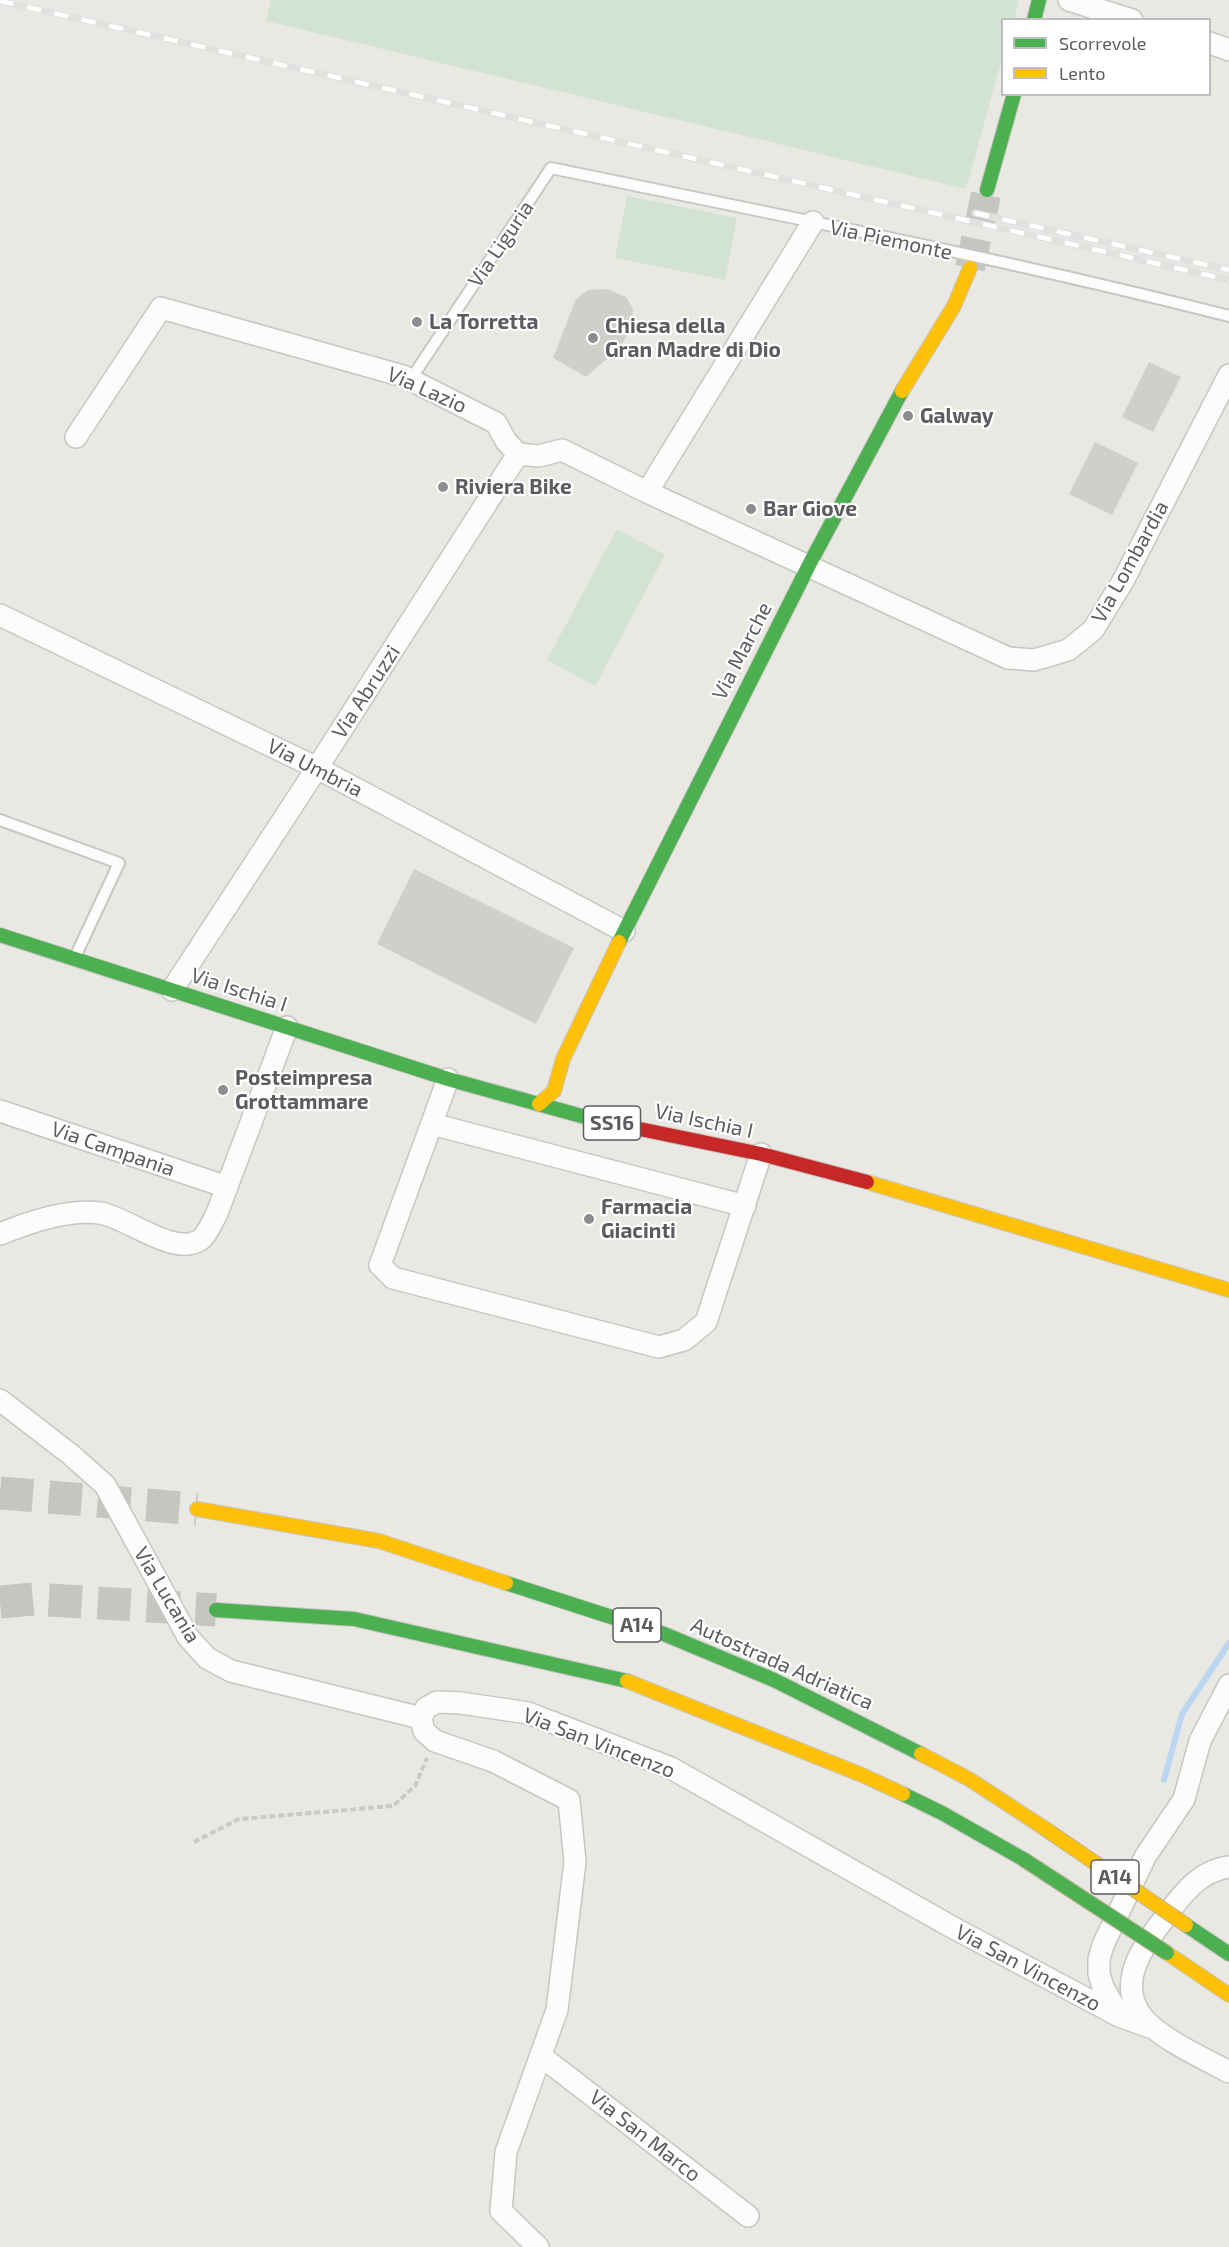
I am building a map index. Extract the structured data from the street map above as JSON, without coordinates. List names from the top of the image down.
{
  "streets": {
    "main road": [
      "Via Marche",
      "Via Ischia I",
      "SS16",
      "A14",
      "Autostrada Adriatica"
    ],
    "street": [
      "Via Lazio",
      "Via Lombardia",
      "Via Abruzzi",
      "Via Umbria",
      "Via Campania",
      "Via Lucania",
      "Via San Vincenzo",
      "Via San Marco"
    ],
    "lane": ["Via Piemonte", "Via Liguria"]
  },
  "crossings": [
    ["Via Piemonte", "Via Liguria"],
    ["Via Liguria", "Via Lazio"],
    ["Via Lazio", "Via Abruzzi"],
    ["Via Lombardia", "Via Marche"],
    ["Via Marche", "Via Umbria"],
    ["Via Marche", "Via Ischia I"],
    ["Via Abruzzi", "Via Umbria"],
    ["Via Abruzzi", "Via Ischia I"],
    ["Via Lucania", "Via San Vincenzo"]
  ],
  "places": [
    "La Torretta",
    "Chiesa della Gran Madre di Dio",
    "Galway",
    "Riviera Bike",
    "Bar Giove",
    "Posteimpresa Grottammare",
    "Farmacia Giacinti"
  ],
  "legend": ["Scorrevole", "Lento"]
}
